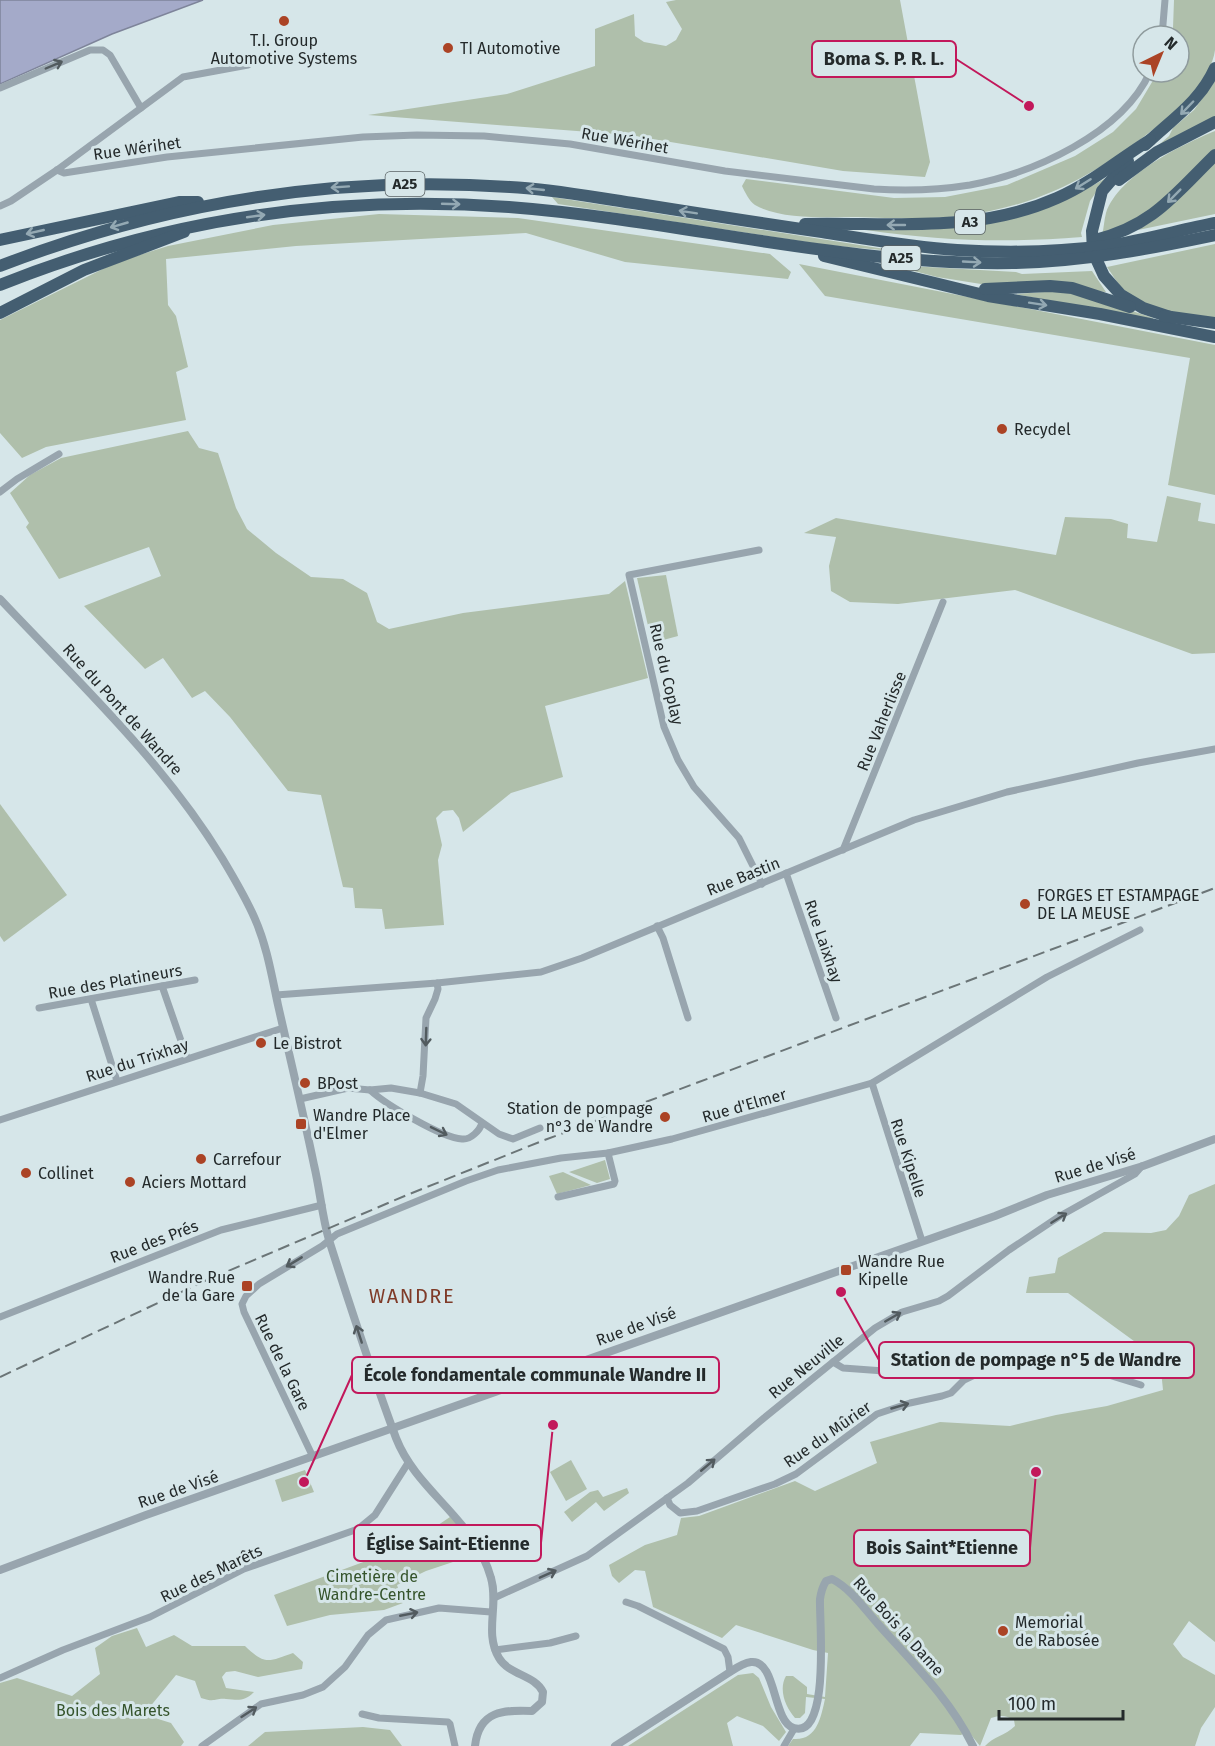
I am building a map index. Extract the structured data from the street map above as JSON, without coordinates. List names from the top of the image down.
{
  "streets": {
    "highway": ["A25", "A3"],
    "street": [
      "Rue Wérihet",
      "Rue du Coplay",
      "Rue du Pont de Wandre",
      "Rue Vaherlisse",
      "Rue Bastin",
      "Rue Laixhay",
      "Rue des Platineurs",
      "Rue du Trixhay",
      "Rue d'Elmer",
      "Rue Kipelle",
      "Rue de Visé",
      "Rue des Prés",
      "Rue de la Gare",
      "Rue Neuville",
      "Rue du Mûrier",
      "Rue des Marêts",
      "Rue Bois la Dame"
    ]
  },
  "crossings": [
    ["A25", "A3"],
    ["Rue du Coplay", "Rue Bastin"],
    ["Rue du Pont de Wandre", "Rue Bastin"],
    ["Rue du Pont de Wandre", "Rue du Trixhay"],
    ["Rue du Pont de Wandre", "Rue d'Elmer"],
    ["Rue du Pont de Wandre", "Rue de Visé"],
    ["Rue du Pont de Wandre", "Rue des Prés"],
    ["Rue du Pont de Wandre", "Rue Neuville"],
    ["Rue du Pont de Wandre", "Rue des Marêts"],
    ["Rue Vaherlisse", "Rue Bastin"],
    ["Rue Bastin", "Rue Laixhay"],
    ["Rue d'Elmer", "Rue Kipelle"],
    ["Rue d'Elmer", "Rue de la Gare"],
    ["Rue Kipelle", "Rue de Visé"],
    ["Rue de Visé", "Rue de la Gare"],
    ["Rue de Visé", "Rue Neuville"],
    ["Rue Neuville", "Rue du Mûrier"]
  ],
  "one_way": ["Rue Neuville"],
  "districts": ["WANDRE"],
  "parks": ["Cimetière de Wandre-Centre", "Bois des Marets"],
  "places": {
    "other": [
      "T.I. Group Automotive Systems",
      "TI Automotive",
      "Boma S. P. R. L.",
      "Recydel",
      "FORGES ET ESTAMPAGE DE LA MEUSE",
      "Le Bistrot",
      "BPost",
      "Station de pompage n°3 de Wandre",
      "Carrefour",
      "Collinet",
      "Aciers Mottard",
      "Station de pompage n°5 de Wandre",
      "Église Saint-Etienne",
      "Bois Saint*Etienne",
      "École fondamentale communale Wandre II",
      "Memorial de Rabosée"
    ],
    "transit": ["Wandre Place d'Elmer", "Wandre Rue Kipelle", "Wandre Rue de la Gare"]
  },
  "scale_bar": "100 m",
  "north": "top right"
}
